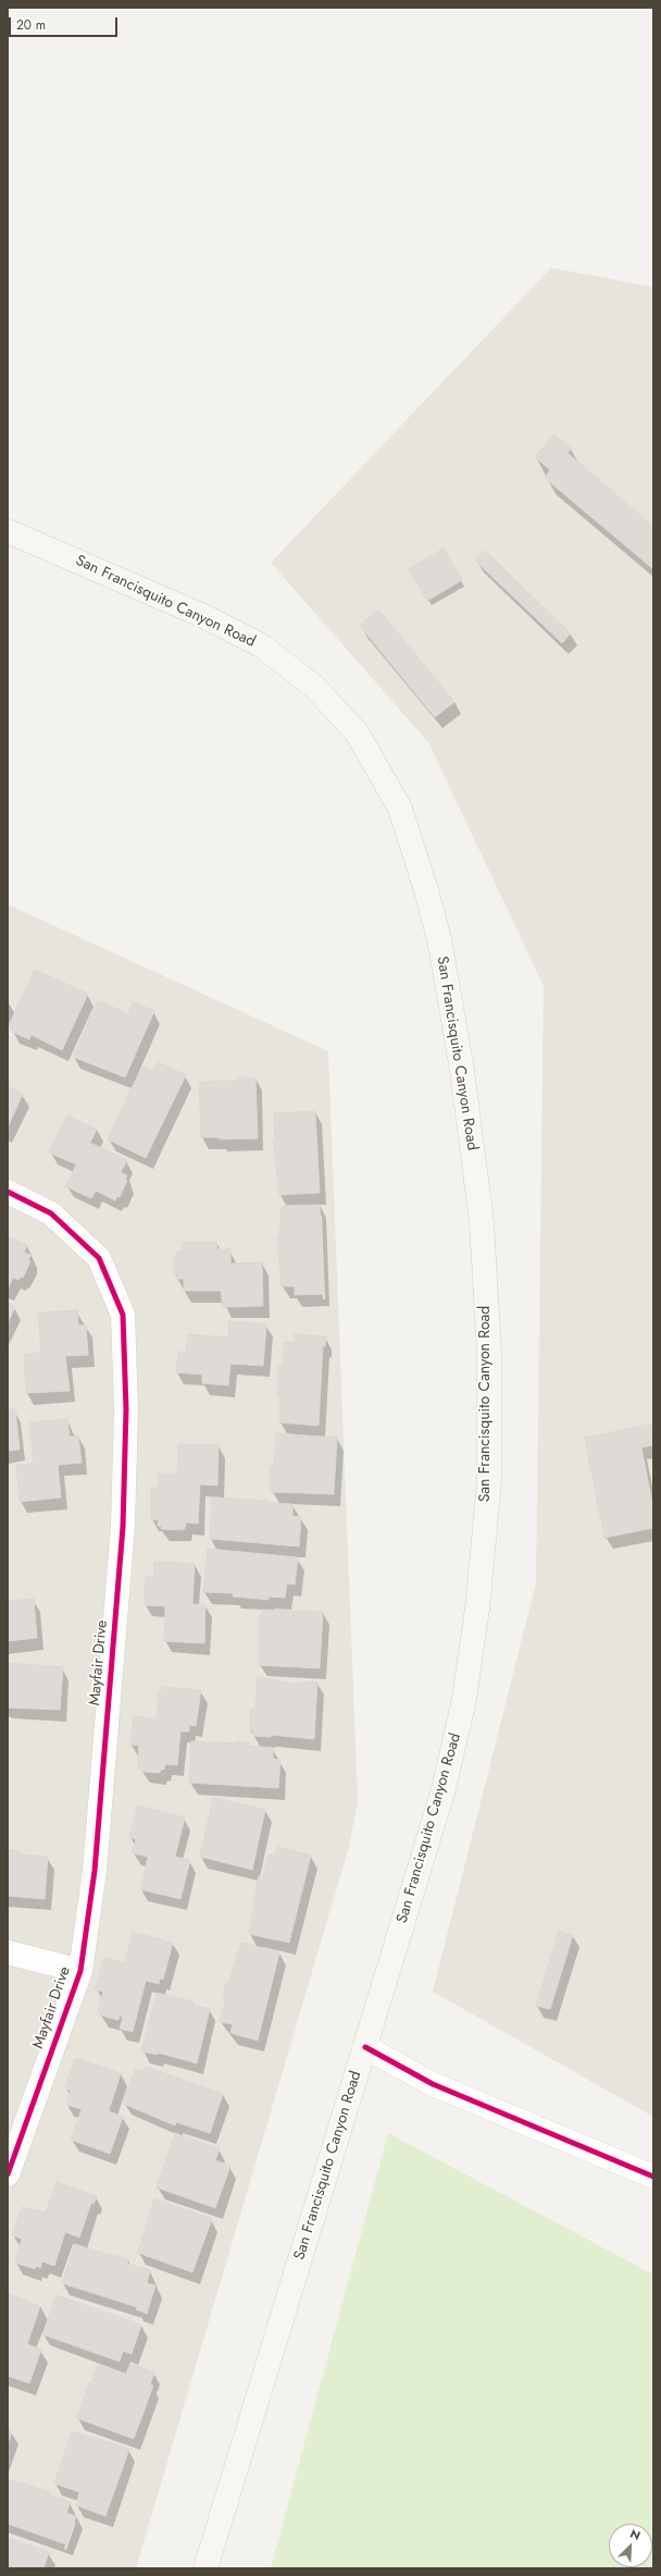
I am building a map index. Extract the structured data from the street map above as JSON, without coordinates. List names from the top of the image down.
{
  "streets": {
    "main road": ["San Francisquito Canyon Road"],
    "street": ["Mayfair Drive"]
  },
  "scale_bar": "20 m",
  "north": "top right"
}
